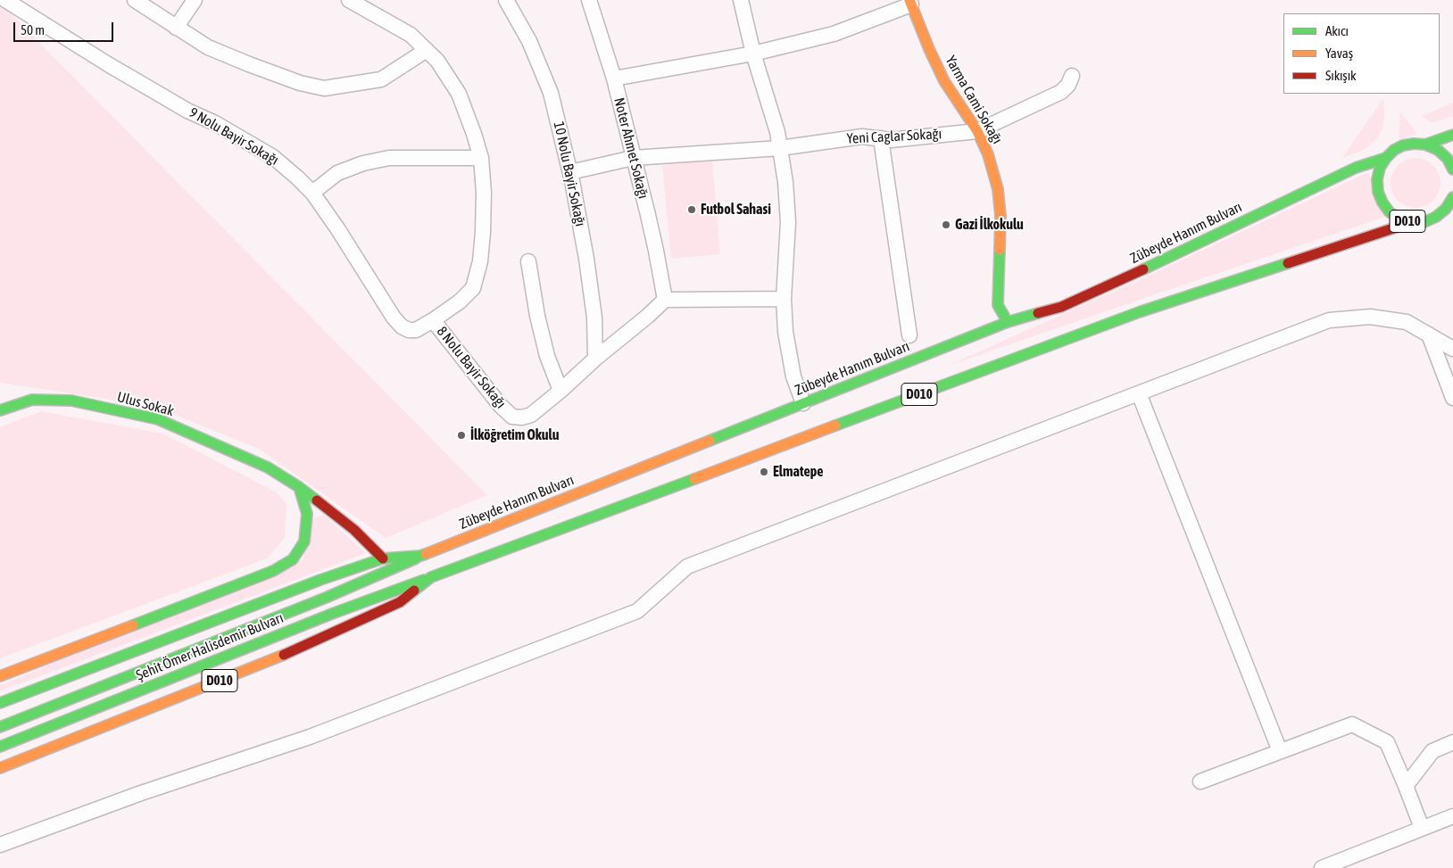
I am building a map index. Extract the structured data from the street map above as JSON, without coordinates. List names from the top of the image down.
{
  "streets": {
    "main road": [
      "Yarma Cami Sokağı",
      "D010",
      "Zübeyde Hanım Bulvarı",
      "Ulus Sokak",
      "Şehit Ömer Halisdemir Bulvarı"
    ],
    "street": [
      "9 Nolu Bayir Sokağı",
      "Yeni Caglar Sokağı",
      "Noter Ahmet Sokağı",
      "10 Nolu Bayir Sokağı",
      "8 Nolu Bayir Sokağı"
    ]
  },
  "crossings": [
    ["Yarma Cami Sokağı", "Yeni Caglar Sokağı"],
    ["Yarma Cami Sokağı", "Zübeyde Hanım Bulvarı"],
    ["9 Nolu Bayir Sokağı", "8 Nolu Bayir Sokağı"],
    ["Yeni Caglar Sokağı", "Noter Ahmet Sokağı"],
    ["Yeni Caglar Sokağı", "10 Nolu Bayir Sokağı"],
    ["Noter Ahmet Sokağı", "8 Nolu Bayir Sokağı"],
    ["10 Nolu Bayir Sokağı", "8 Nolu Bayir Sokağı"],
    ["D010", "Zübeyde Hanım Bulvarı"],
    ["D010", "Ulus Sokak"],
    ["D010", "Şehit Ömer Halisdemir Bulvarı"],
    ["Zübeyde Hanım Bulvarı", "Şehit Ömer Halisdemir Bulvarı"]
  ],
  "places": [
    "Futbol Sahasi",
    "Gazi İlkokulu",
    "İlköğretim Okulu",
    "Elmatepe"
  ],
  "legend": ["Akıcı", "Yavaş", "Sıkışık"],
  "scale_bar": "50 m"
}
